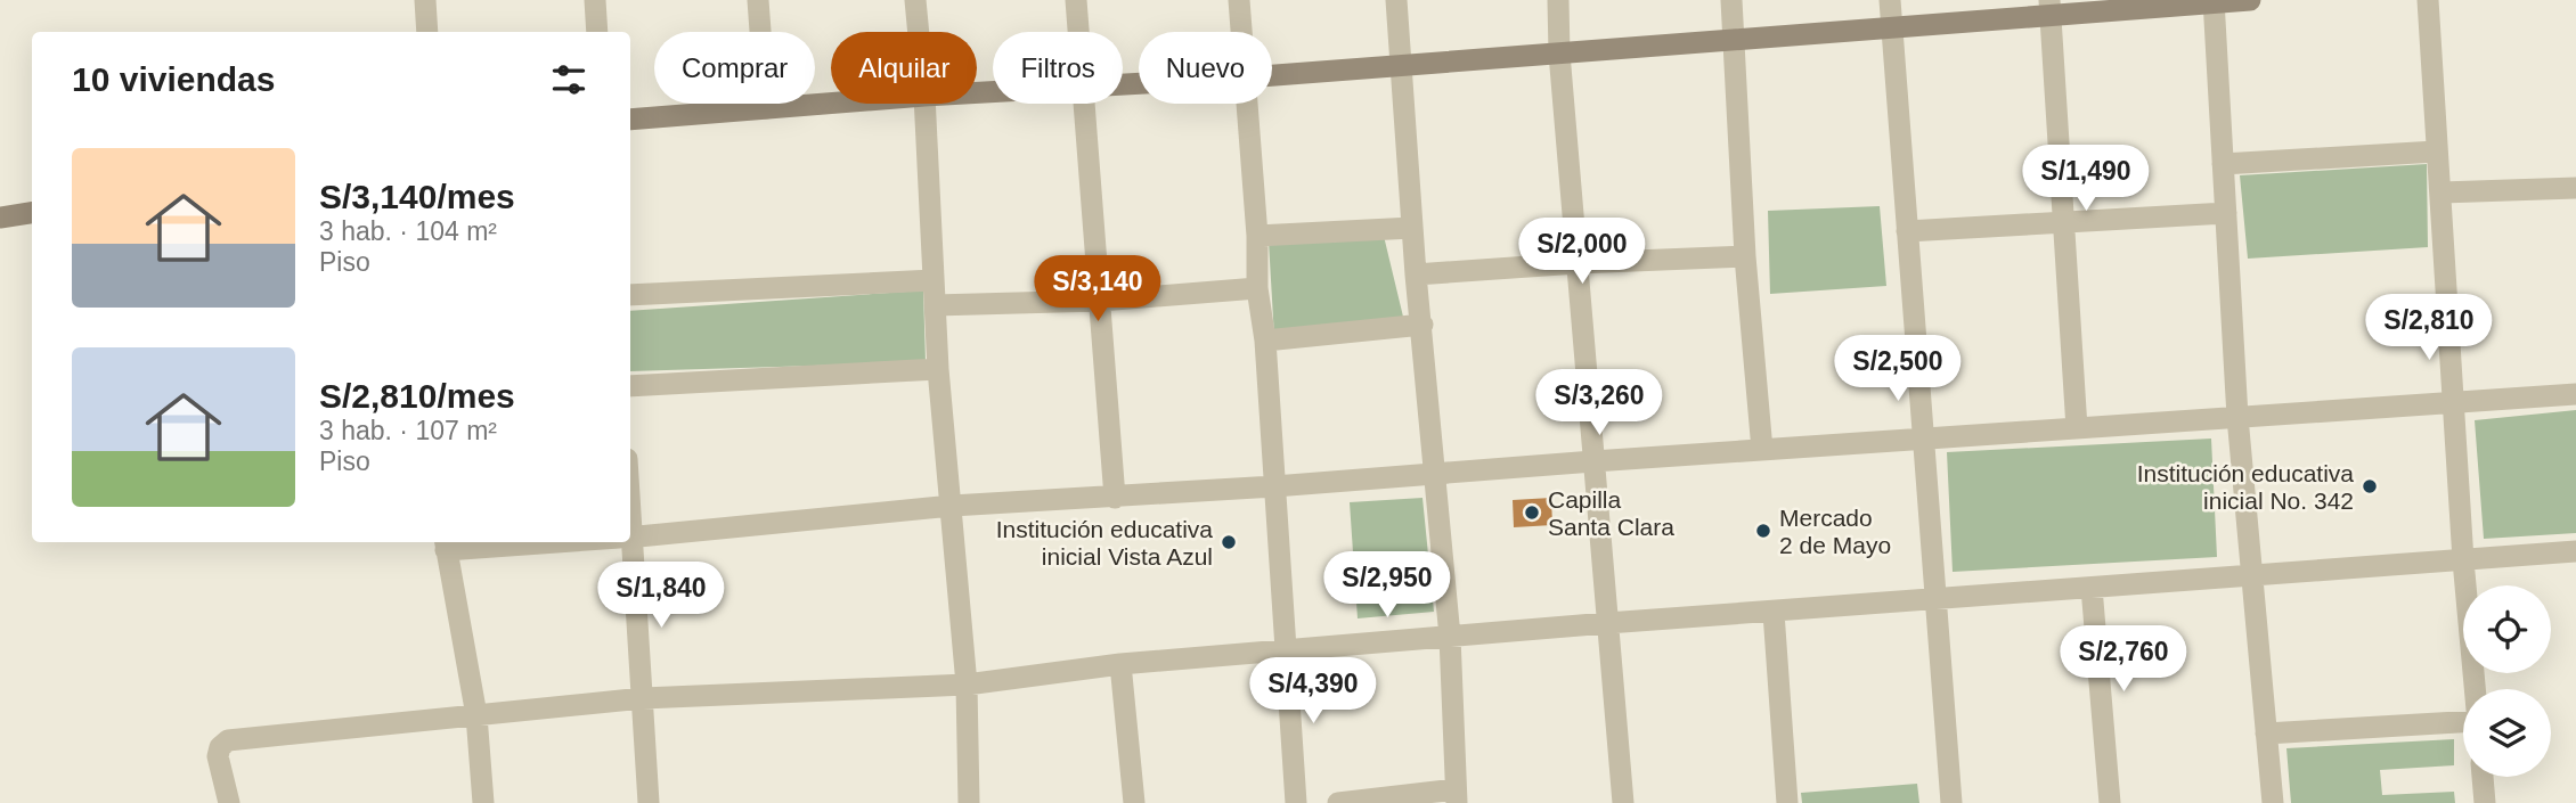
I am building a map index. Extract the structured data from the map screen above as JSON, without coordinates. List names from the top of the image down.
{
  "places": [
    "Institución educativa inicial No. 342",
    "Capilla Santa Clara",
    "Mercado 2 de Mayo",
    "Institución educativa inicial Vista Azul"
  ],
  "page": {
    "chip": [
      "Comprar",
      "Alquilar",
      "Filtros",
      "Nuevo"
    ],
    "heading": "10 viviendas",
    "list": [
      {
        "name": "S/3,140/mes",
        "note": "3 hab. · 104 m² · Piso"
      },
      {
        "name": "S/2,810/mes",
        "note": "3 hab. · 107 m² · Piso"
      }
    ],
    "price": [
      "S/1,490",
      "S/2,000",
      "S/3,140",
      "S/2,810",
      "S/2,500",
      "S/3,260",
      "S/2,950",
      "S/1,840",
      "S/2,760",
      "S/4,390"
    ]
  }
}
